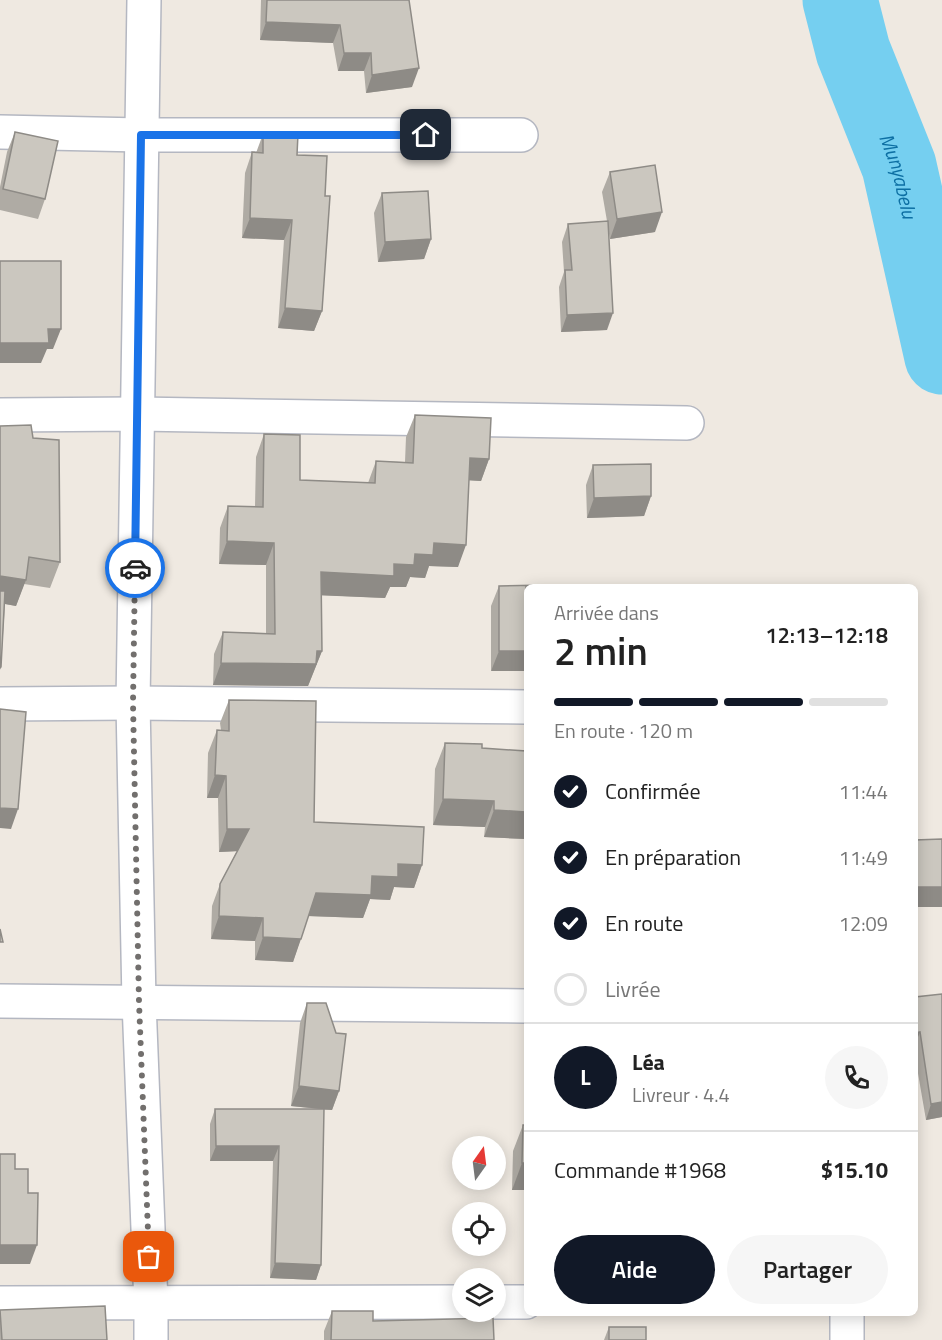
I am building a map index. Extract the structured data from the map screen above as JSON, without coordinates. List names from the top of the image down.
{
  "water": ["Munyabelu"],
  "north": "top",
  "page": {
    "heading": ["2 min", "Arrivée dans", "12:13–12:18"],
    "panel": [
      "Léa",
      "Livreur · 4.4",
      "Commande #1968",
      "$15.10"
    ],
    "bar": "En route · 120 m",
    "list": [
      ["Confirmée", "11:44"],
      ["En préparation", "11:49"],
      ["En route", "12:09"],
      "Livrée"
    ],
    "round": "L",
    "buttons": ["Aide", "Partager"]
  }
}
